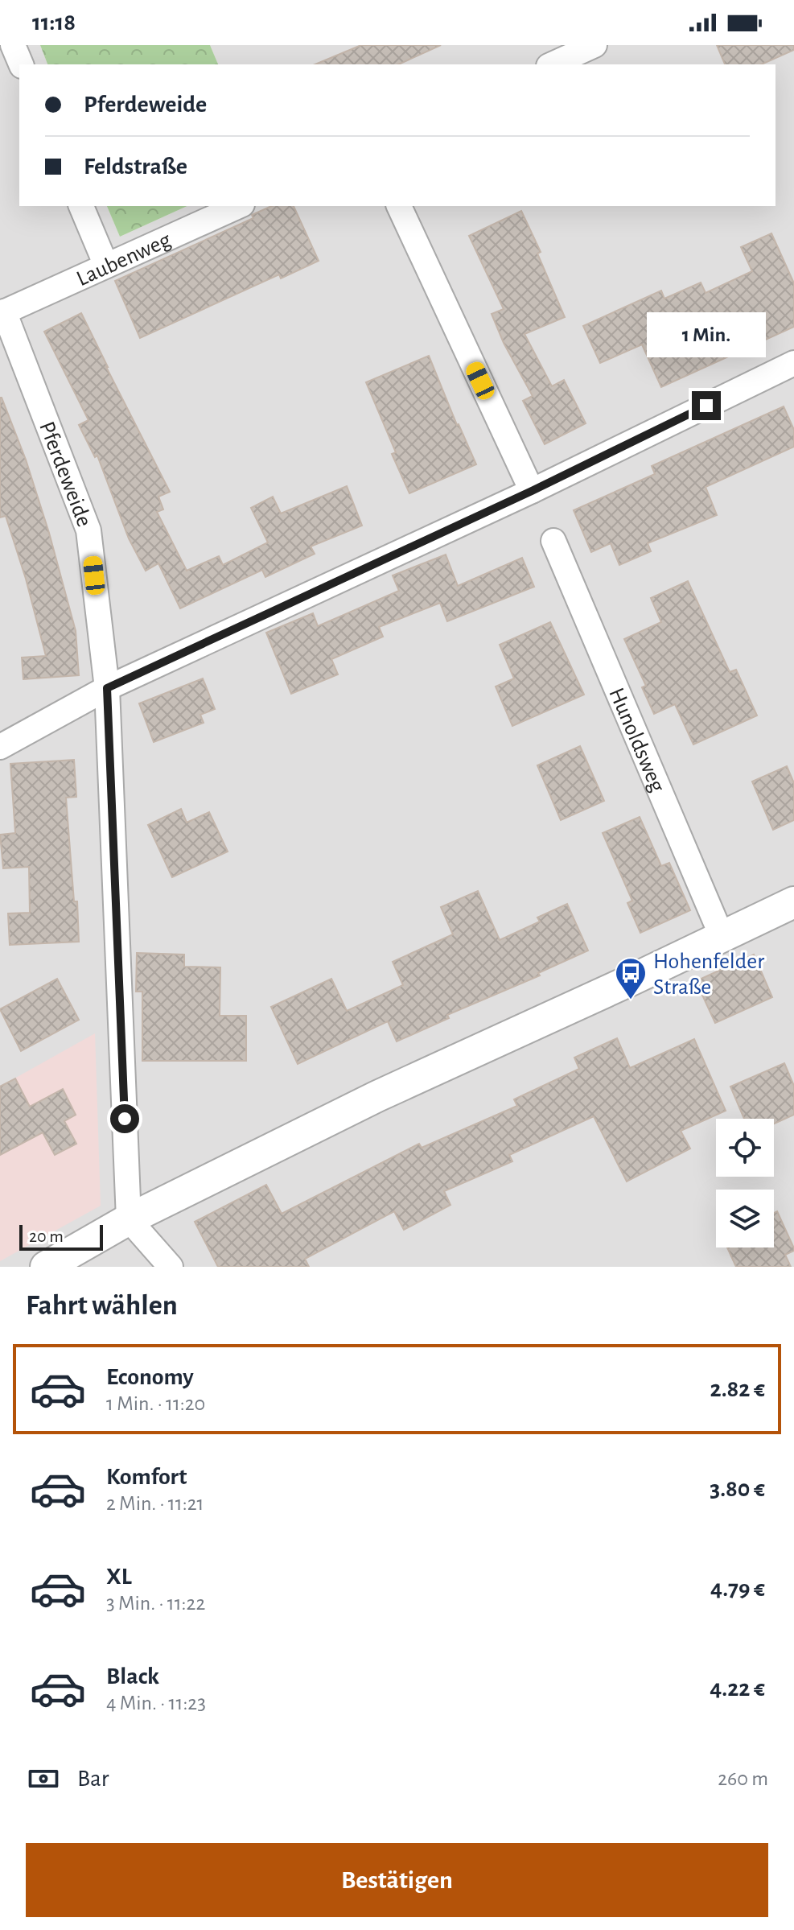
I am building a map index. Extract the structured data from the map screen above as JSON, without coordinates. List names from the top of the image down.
{
  "streets": {
    "street": ["Laubenweg", "Pferdeweide", "Hunoldsweg"]
  },
  "crossings": [
    ["Laubenweg", "Pferdeweide"]
  ],
  "places": {
    "bus stop": ["Hohenfelder Straße"]
  },
  "scale_bar": "20 m",
  "page": {
    "status": "11:18",
    "banner": ["Pferdeweide", "Feldstraße"],
    "bubble": "1 Min.",
    "scale": "20 m",
    "heading": "Fahrt wählen",
    "list": [
      {
        "name": "Economy",
        "note": "1 Min. · 11:20",
        "value": "2.82 €"
      },
      {
        "name": "Komfort",
        "note": "2 Min. · 11:21",
        "value": "3.80 €"
      },
      {
        "name": "XL",
        "note": "3 Min. · 11:22",
        "value": "4.79 €"
      },
      {
        "name": "Black",
        "note": "4 Min. · 11:23",
        "value": "4.22 €"
      }
    ],
    "pay": ["Bar", "260 m"],
    "buttons": "Bestätigen"
  }
}
